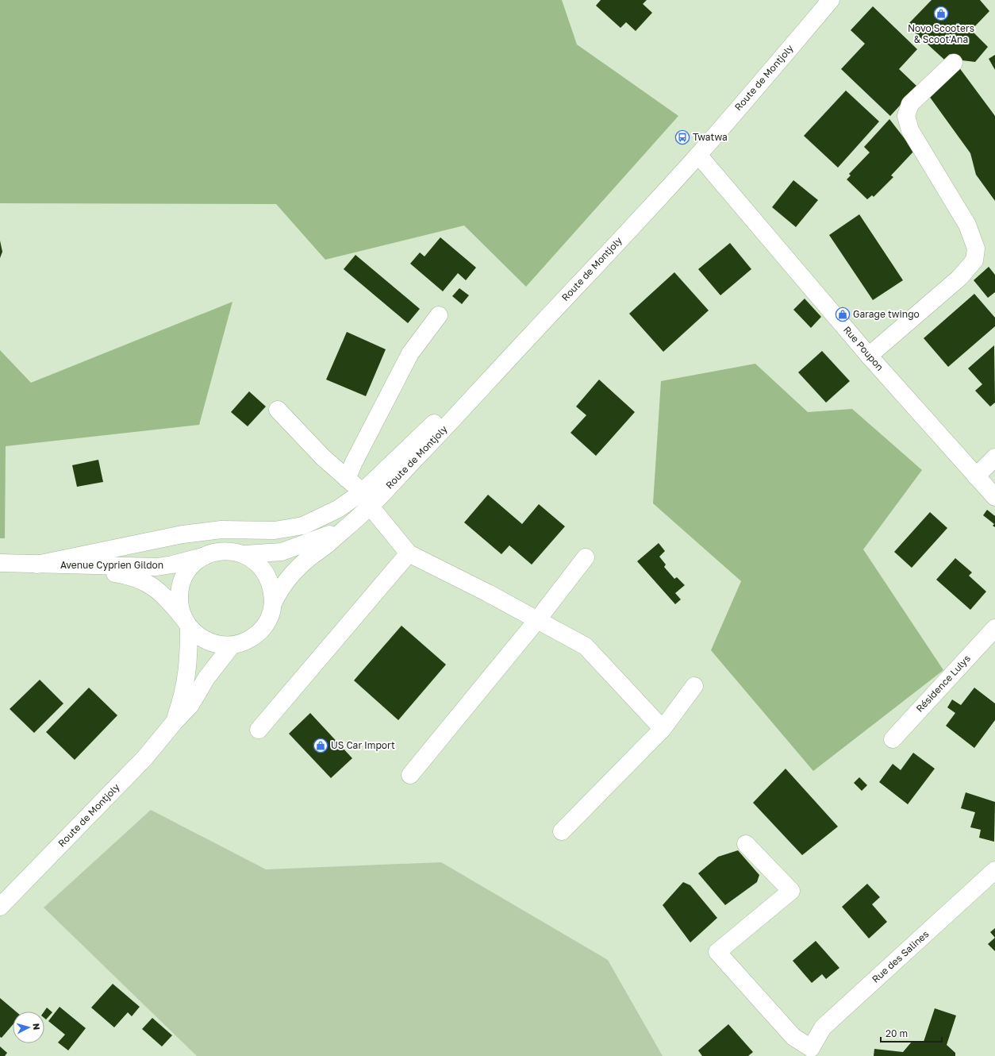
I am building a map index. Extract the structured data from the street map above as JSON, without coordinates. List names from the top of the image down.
{
  "streets": {
    "street": [
      "Route de Montjoly",
      "Rue Poupon",
      "Avenue Cyprien Gildon",
      "Résidence Lulys",
      "Rue des Salines"
    ]
  },
  "crossings": [
    ["Route de Montjoly", "Rue Poupon"],
    ["Route de Montjoly", "Avenue Cyprien Gildon"]
  ],
  "places": {
    "shop": ["Novo Scooters & Scoot'Ana", "Garage twingo", "US Car Import"],
    "bus stop": ["Twatwa"]
  },
  "scale_bar": "20 m",
  "north": "right"
}
